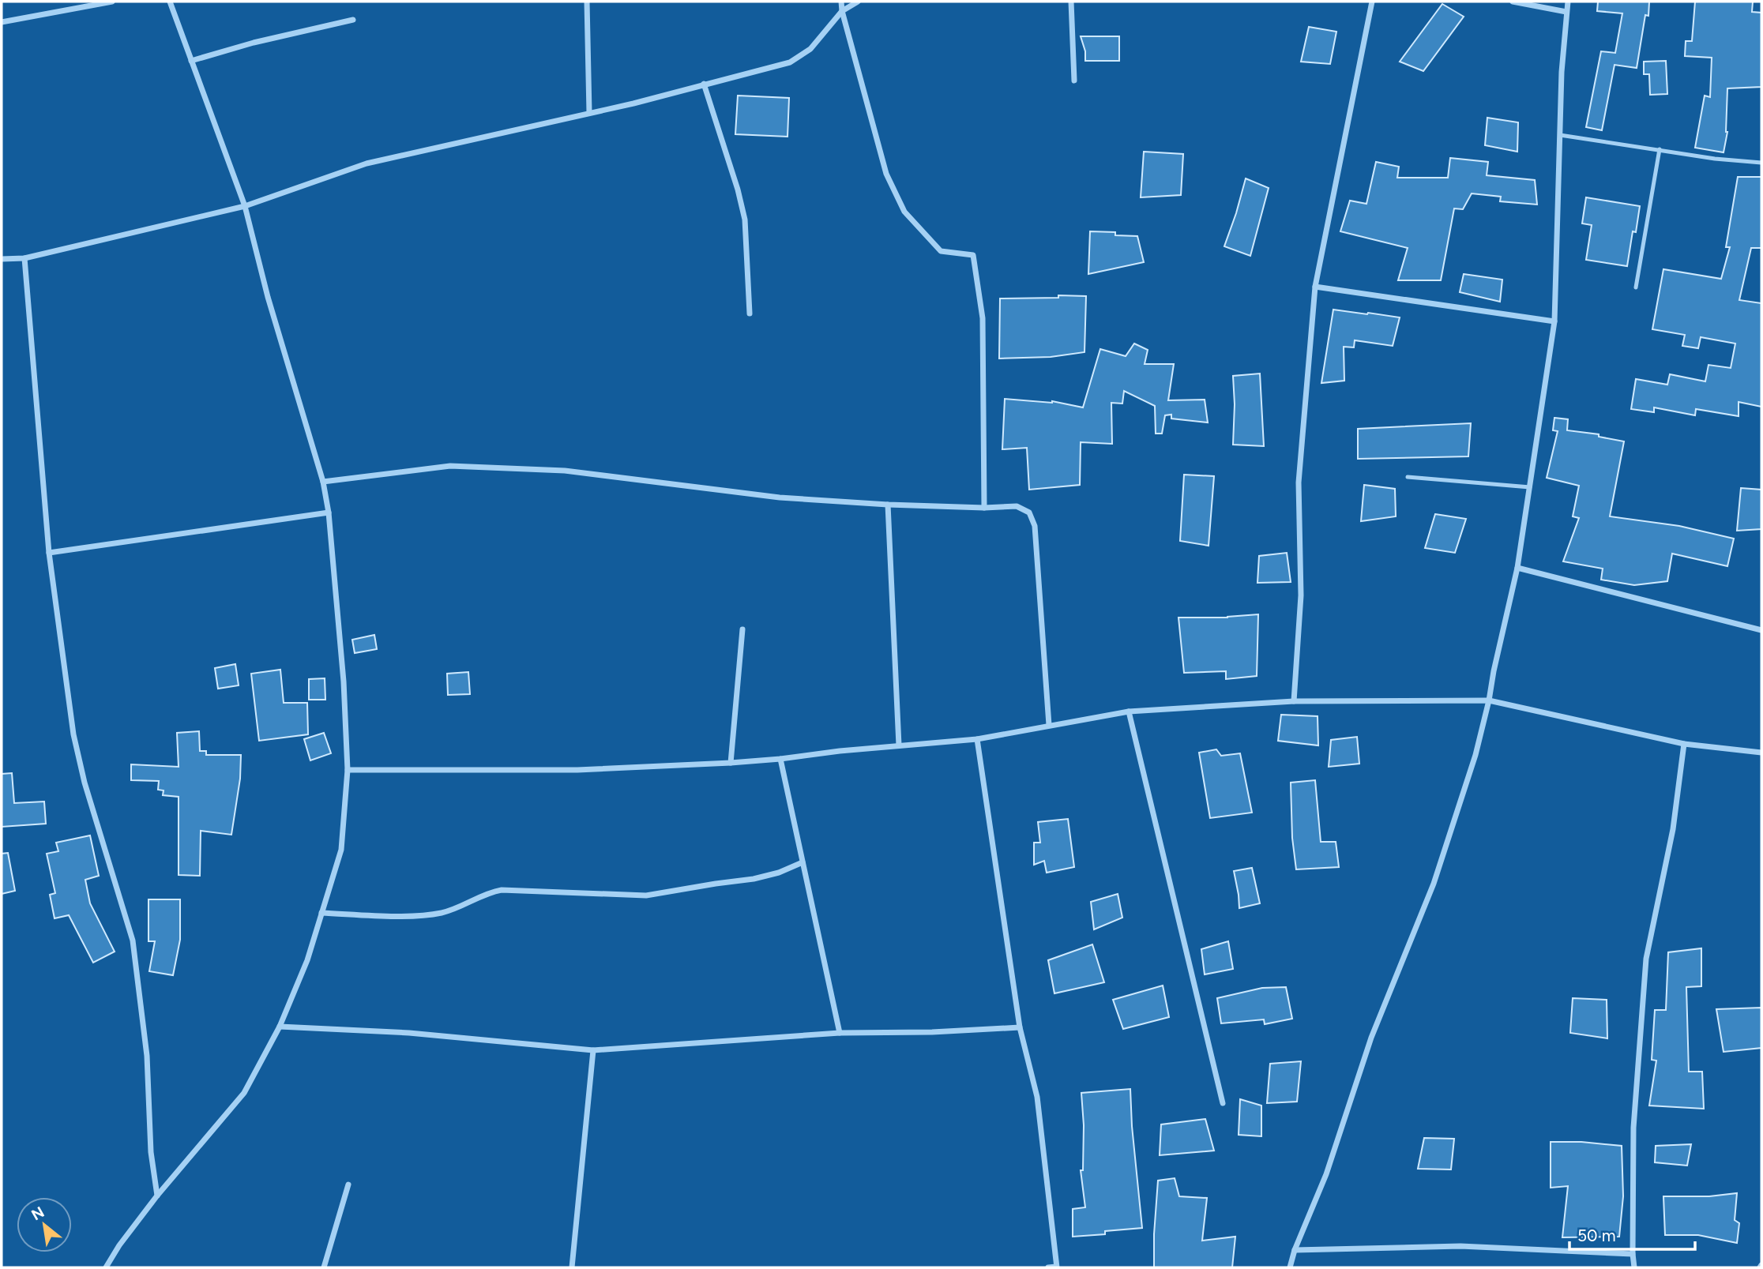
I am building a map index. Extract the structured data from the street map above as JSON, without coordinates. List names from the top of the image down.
{
  "scale_bar": "50 m",
  "north": "top left"
}
